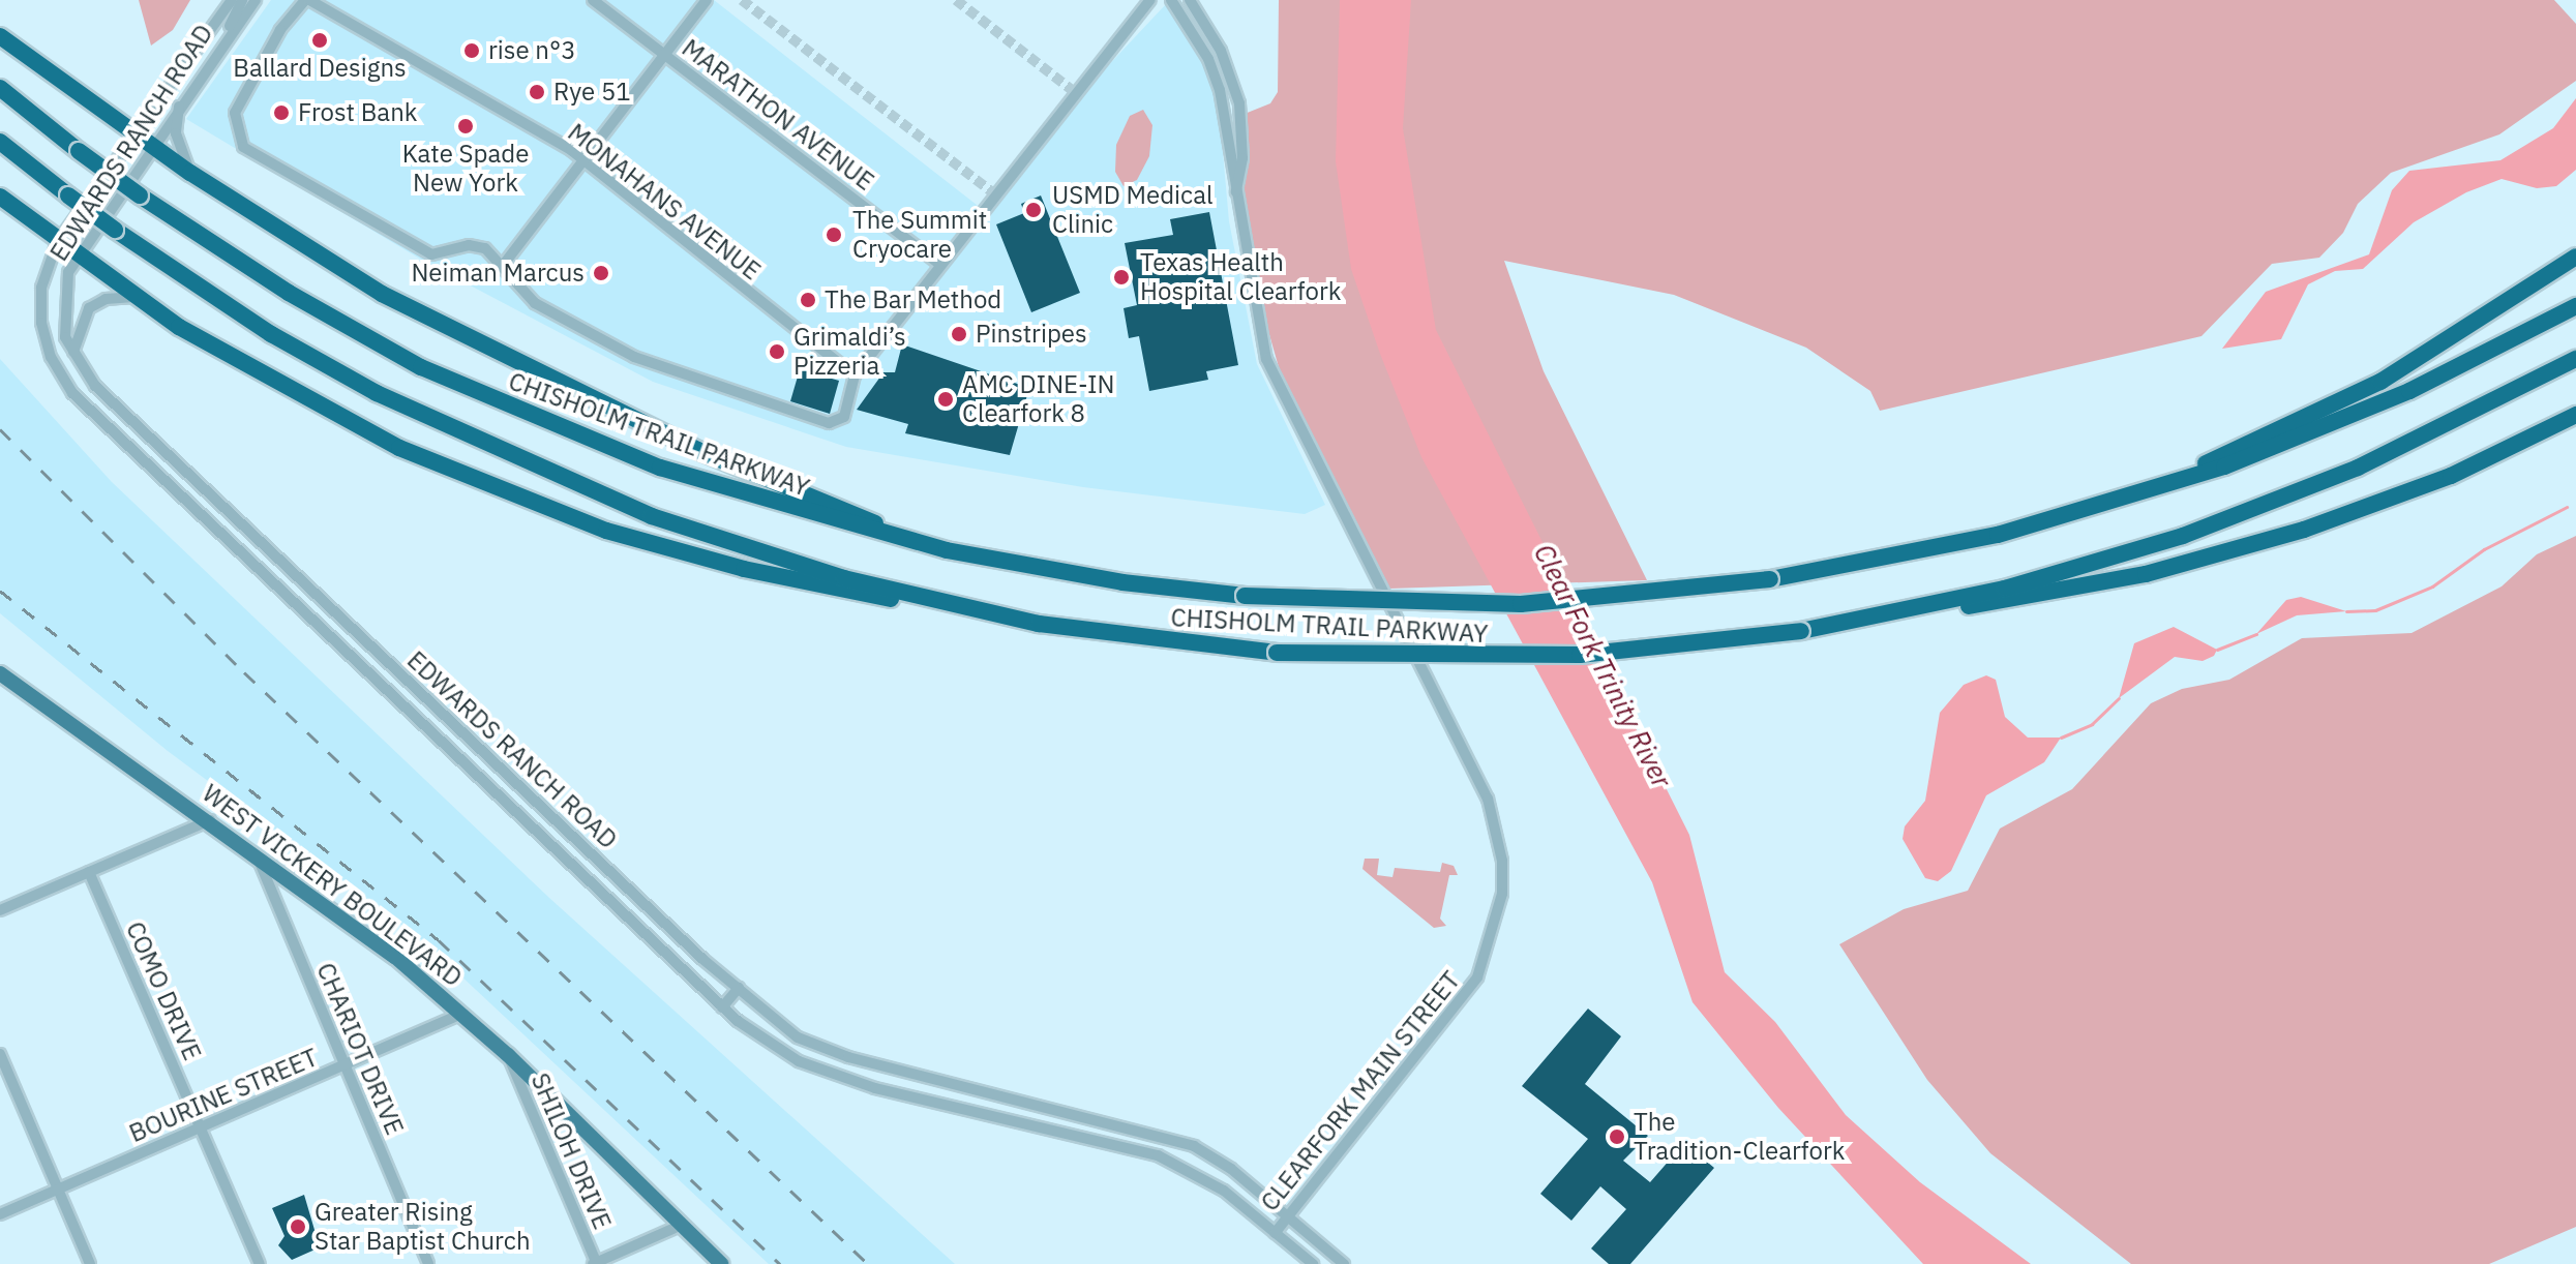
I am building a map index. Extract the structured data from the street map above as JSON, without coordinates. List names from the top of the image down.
{
  "streets": {
    "highway": ["CHISHOLM TRAIL PARKWAY"],
    "main road": ["WEST VICKERY BOULEVARD"],
    "street": [
      "MARATHON AVENUE",
      "EDWARDS RANCH ROAD",
      "MONAHANS AVENUE",
      "COMO DRIVE",
      "CHARIOT DRIVE",
      "CLEARFORK MAIN STREET",
      "BOURINE STREET",
      "SHILOH DRIVE"
    ]
  },
  "crossings": [
    ["EDWARDS RANCH ROAD", "CLEARFORK MAIN STREET"],
    ["WEST VICKERY BOULEVARD", "CHARIOT DRIVE"],
    ["WEST VICKERY BOULEVARD", "BOURINE STREET"],
    ["WEST VICKERY BOULEVARD", "SHILOH DRIVE"],
    ["COMO DRIVE", "BOURINE STREET"],
    ["CHARIOT DRIVE", "BOURINE STREET"]
  ],
  "water": ["Clear Fork Trinity River"],
  "places": [
    "Ballard Designs",
    "rise n°3",
    "Rye 51",
    "Frost Bank",
    "Kate Spade New York",
    "USMD Medical Clinic",
    "The Summit Cryocare",
    "Neiman Marcus",
    "Texas Health Hospital Clearfork",
    "The Bar Method",
    "Pinstripes",
    "Grimaldi’s Pizzeria",
    "AMC DINE-IN Clearfork 8",
    "The Tradition-Clearfork",
    "Greater Rising Star Baptist Church"
  ]
}
